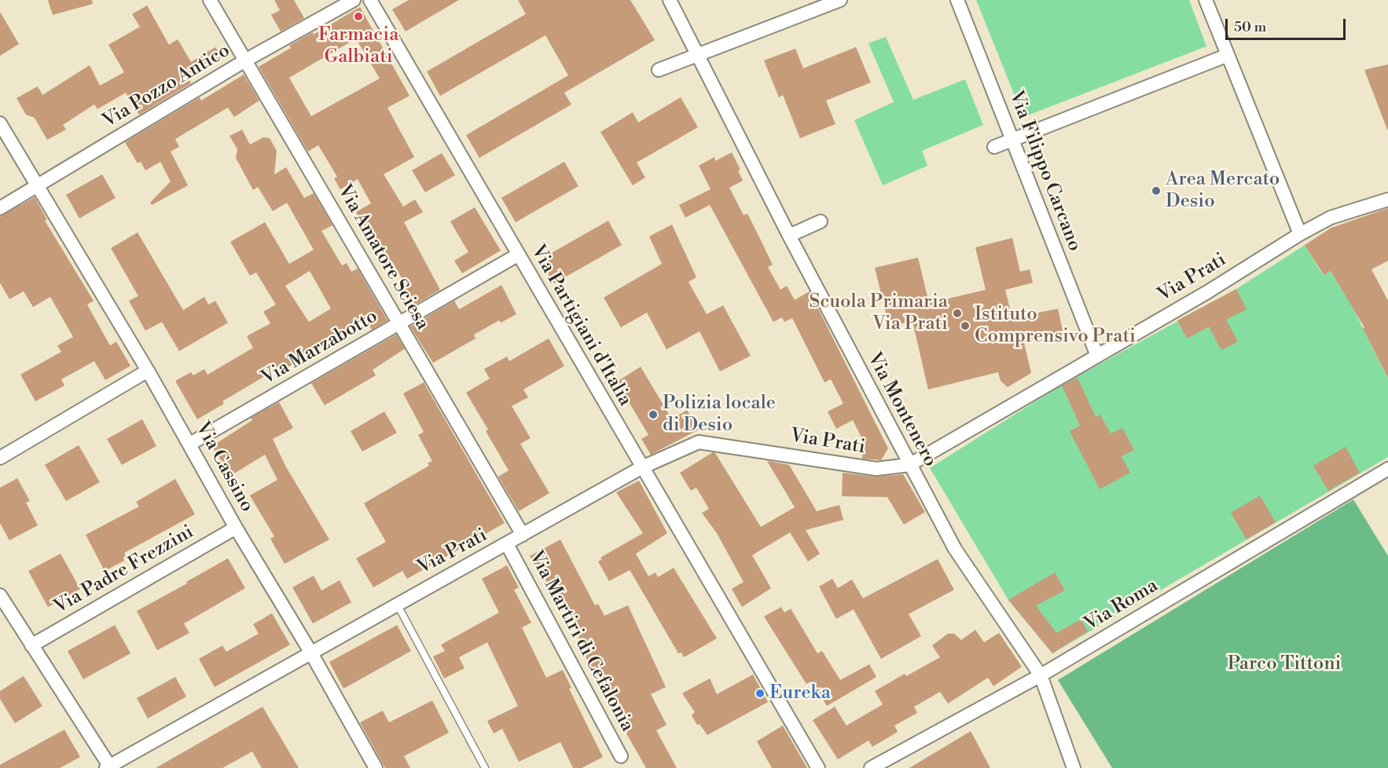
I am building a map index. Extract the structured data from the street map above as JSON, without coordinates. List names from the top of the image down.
{
  "streets": {
    "street": [
      "Via Pozzo Antico",
      "Via Filippo Carcano",
      "Via Amatore Sciesa",
      "Via Prati",
      "Via Partigiani d'Italia",
      "Via Marzabotto",
      "Via Montenero",
      "Via Cassino",
      "Via Padre Frezzini",
      "Via Roma",
      "Via Martiri di Cefalonia"
    ]
  },
  "crossings": [
    ["Via Pozzo Antico", "Via Amatore Sciesa"],
    ["Via Pozzo Antico", "Via Cassino"],
    ["Via Filippo Carcano", "Via Prati"],
    ["Via Amatore Sciesa", "Via Prati"],
    ["Via Amatore Sciesa", "Via Marzabotto"],
    ["Via Prati", "Via Partigiani d'Italia"],
    ["Via Prati", "Via Montenero"],
    ["Via Prati", "Via Cassino"],
    ["Via Prati", "Via Martiri di Cefalonia"],
    ["Via Partigiani d'Italia", "Via Marzabotto"],
    ["Via Marzabotto", "Via Cassino"],
    ["Via Montenero", "Via Roma"],
    ["Via Cassino", "Via Padre Frezzini"]
  ],
  "parks": ["Parco Tittoni"],
  "places": [
    "Farmacia Galbiati",
    "Area Mercato Desio",
    "Scuola Primaria Via Prati",
    "Istituto Comprensivo Prati",
    "Polizia locale di Desio",
    "Eureka"
  ],
  "scale_bar": "50 m"
}
